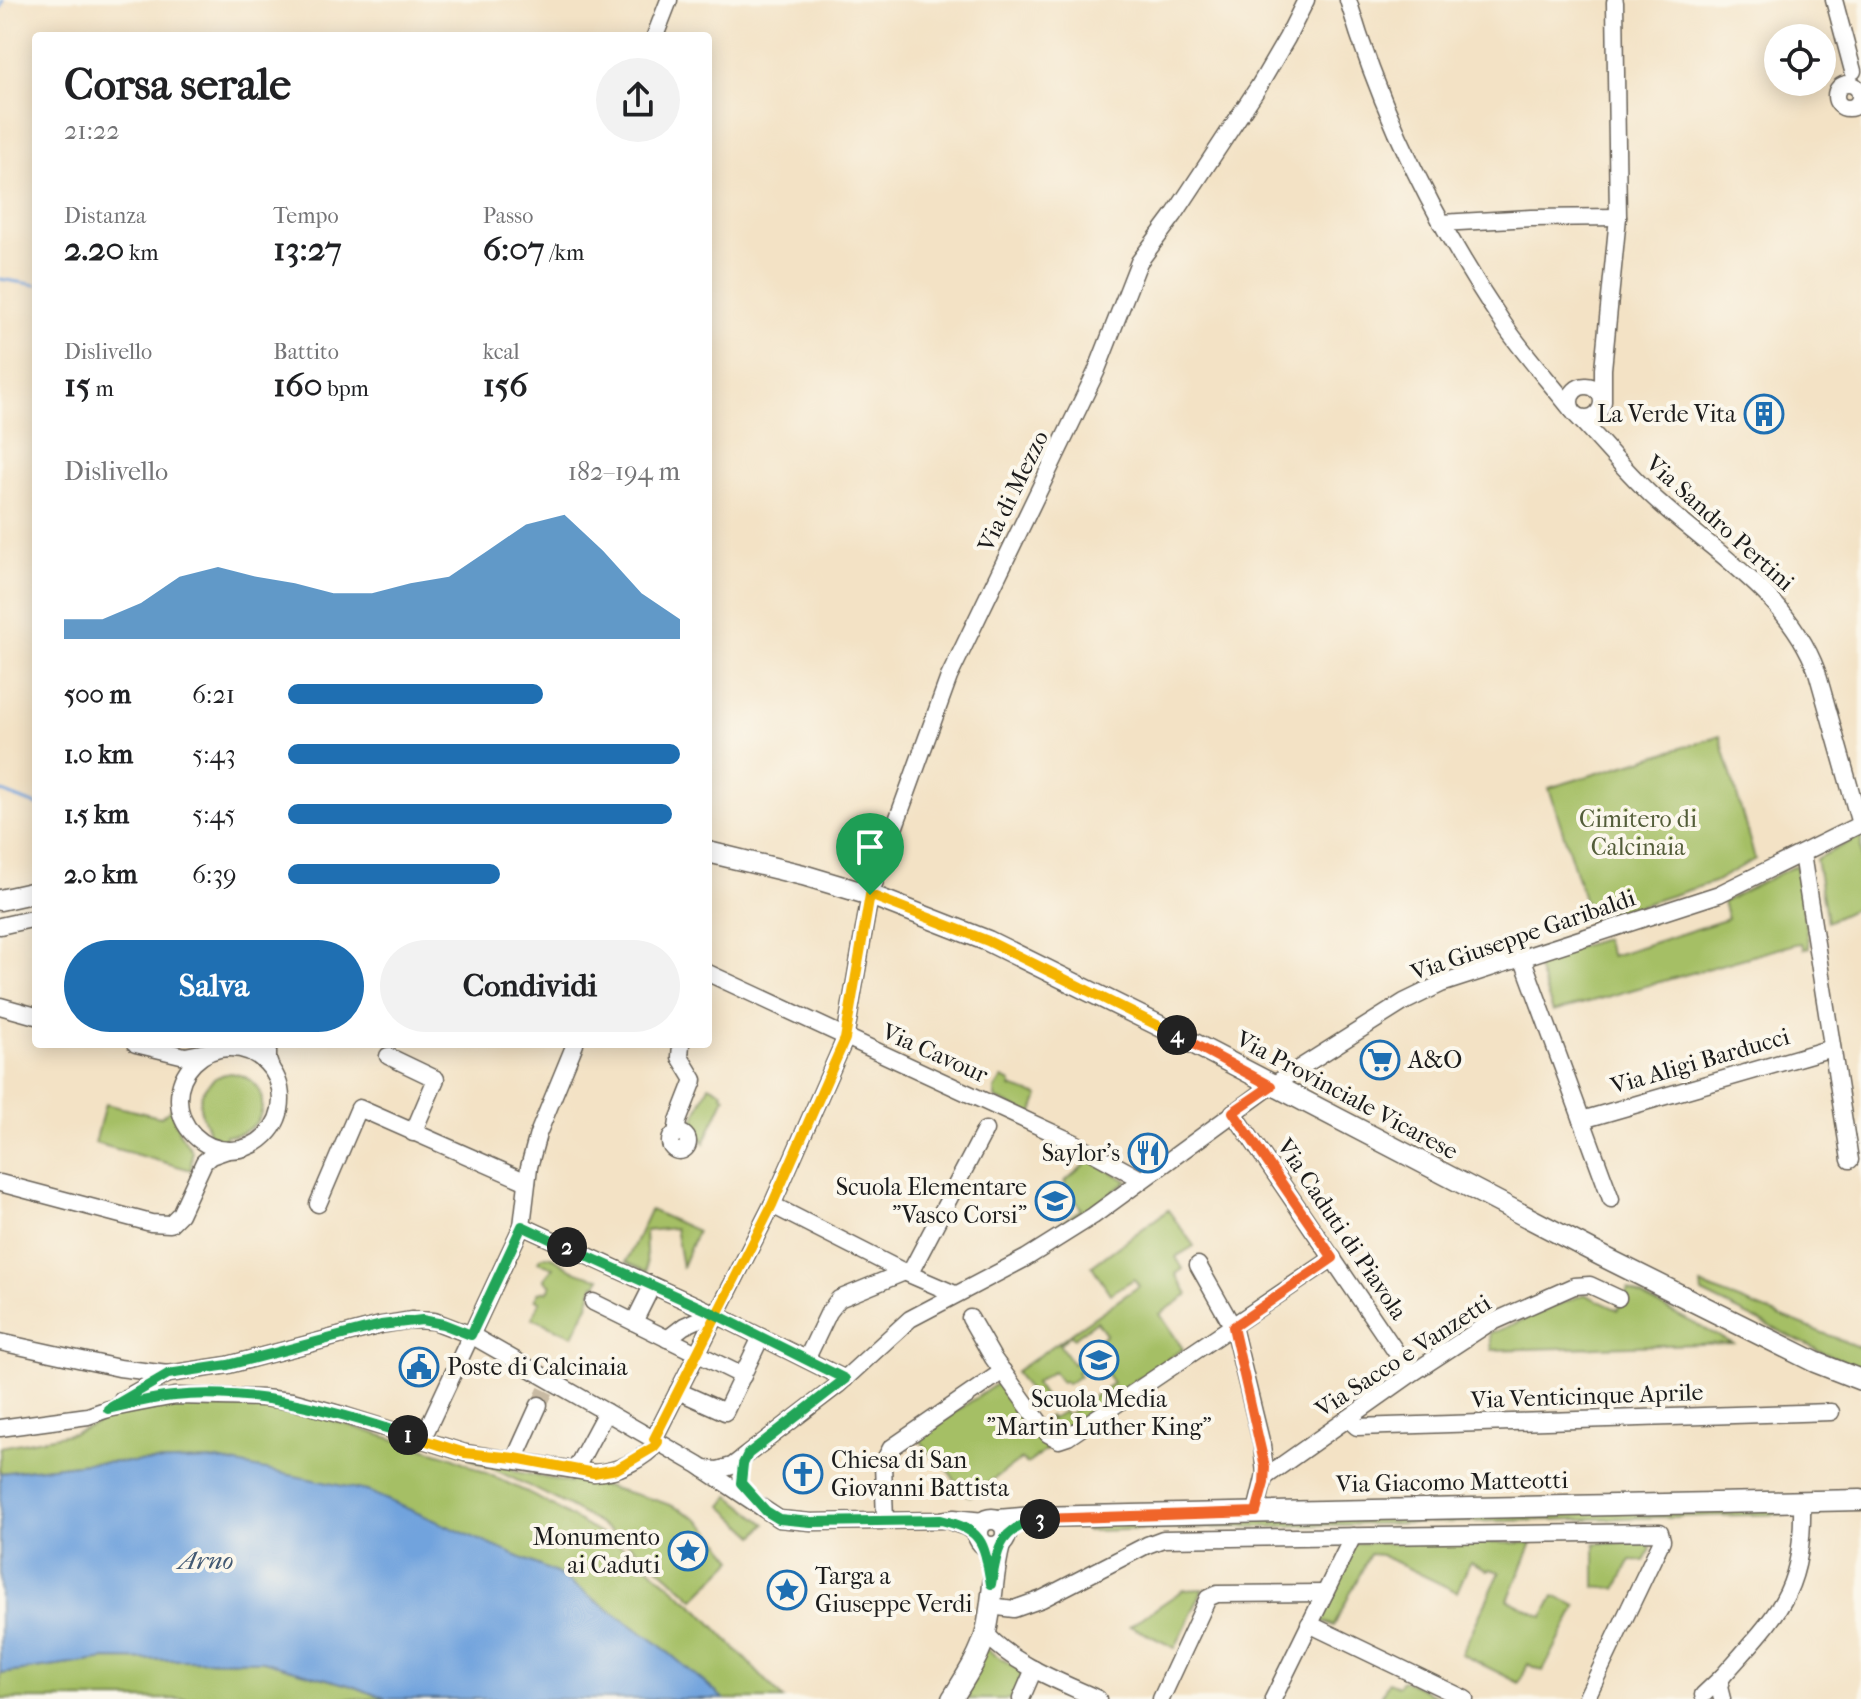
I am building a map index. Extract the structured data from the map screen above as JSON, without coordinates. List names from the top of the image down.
{
  "streets": {
    "main road": ["Via Provinciale Vicarese", "Via Giacomo Matteotti"],
    "street": [
      "Via di Mezzo",
      "Via Sandro Pertini",
      "Via Giuseppe Garibaldi",
      "Via Cavour",
      "Via Aligi Barducci",
      "Via Caduti di Piavola",
      "Via Sacco e Vanzetti",
      "Via Venticinque Aprile"
    ]
  },
  "crossings": [
    ["Via di Mezzo", "Via Cavour"],
    ["Via di Mezzo", "Via Provinciale Vicarese"],
    ["Via Sandro Pertini", "Via Giuseppe Garibaldi"],
    ["Via Giuseppe Garibaldi", "Via Cavour"],
    ["Via Giuseppe Garibaldi", "Via Provinciale Vicarese"],
    ["Via Giuseppe Garibaldi", "Via Caduti di Piavola"],
    ["Via Caduti di Piavola", "Via Sacco e Vanzetti"],
    ["Via Sacco e Vanzetti", "Via Venticinque Aprile"]
  ],
  "water": ["Arno"],
  "parks": ["Cimitero di Calcinaia"],
  "places": {
    "building": ["La Verde Vita"],
    "supermarket": ["A&O"],
    "restaurant": ["Saylor's"],
    "school or university": ["Scuola Elementare \"Vasco Corsi\"", "Scuola Media \"Martin Luther King\""],
    "public building": ["Poste di Calcinaia"],
    "church": ["Chiesa di San Giovanni Battista"],
    "place": ["Monumento ai Caduti", "Targa a Giuseppe Verdi"]
  },
  "page": {
    "heading": ["Corsa serale", "21:22"],
    "stats": [
      ["Distanza", "2.20 km"],
      ["Tempo", "13:27"],
      ["Passo", "6:07 /km"],
      ["Dislivello", "15 m"],
      ["Battito", "160 bpm"],
      ["kcal", "156"]
    ],
    "chart": ["Dislivello", "182–194 m"],
    "list": [
      {
        "name": "500 m",
        "note": "6:21"
      },
      {
        "name": "1.0 km",
        "note": "5:43"
      },
      {
        "name": "1.5 km",
        "note": "5:45"
      },
      {
        "name": "2.0 km",
        "note": "6:39"
      }
    ],
    "buttons": ["Salva", "Condividi"],
    "pins": [
      "4",
      "2",
      "1",
      "3"
    ]
  }
}
